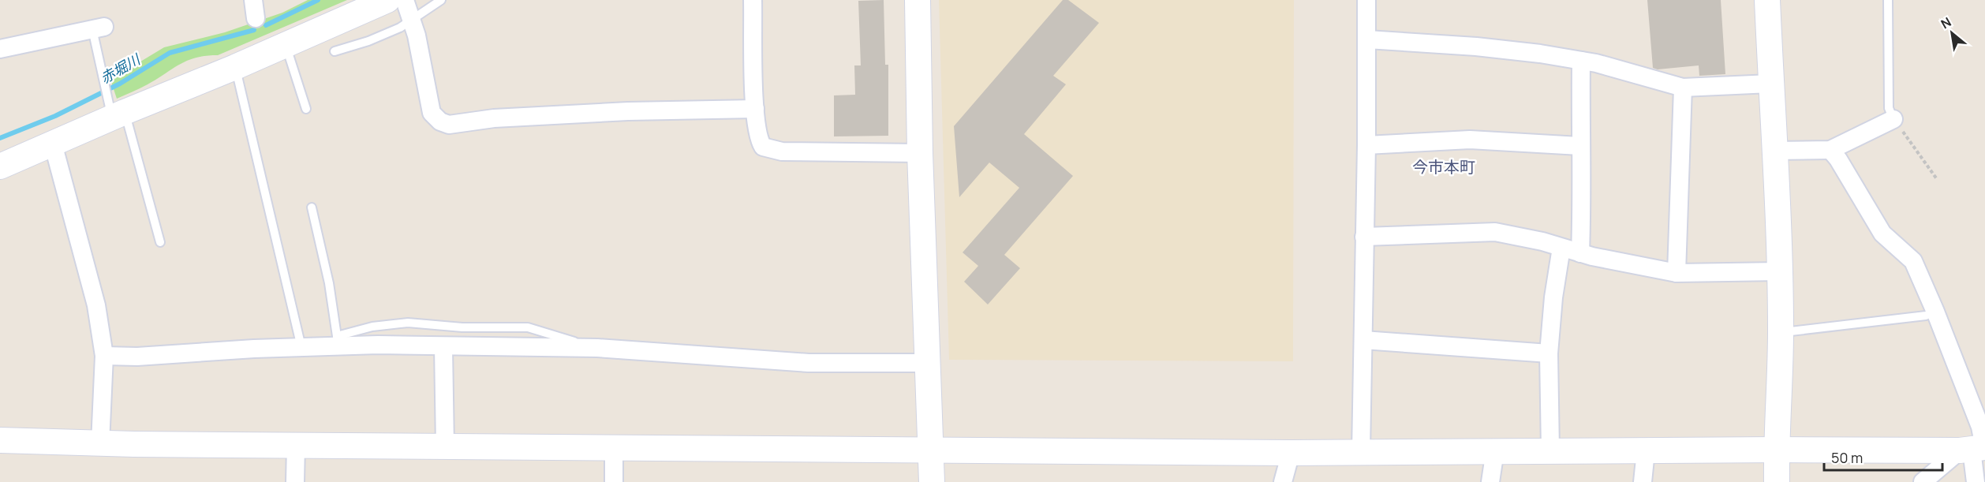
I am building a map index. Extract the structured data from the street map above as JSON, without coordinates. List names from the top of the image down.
{
  "districts": ["今市本町"],
  "water": ["赤堀川"],
  "scale_bar": "50 m",
  "north": "top left"
}
